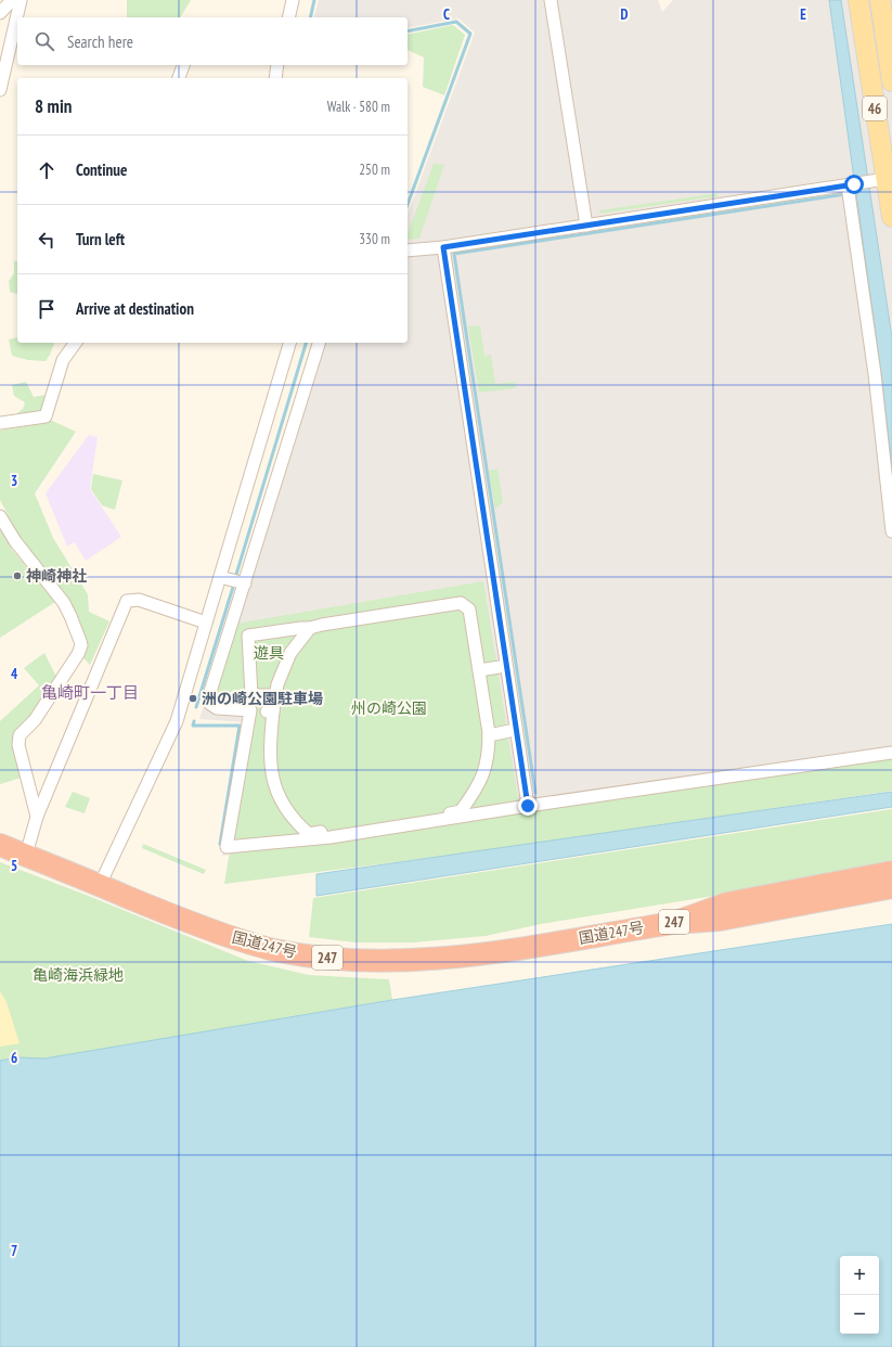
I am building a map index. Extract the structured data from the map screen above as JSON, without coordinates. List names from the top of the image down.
{
  "streets": {
    "highway": ["247", "国道247号"],
    "main road": ["46"]
  },
  "districts": ["亀崎町一丁目"],
  "parks": ["遊具", "州の崎公園", "亀崎海浜緑地"],
  "places": ["神崎神社", "洲の崎公園駐車場"],
  "page": {
    "search": "Search here",
    "heading": ["8 min", "Walk · 580 m"],
    "list": [
      ["Continue", "250 m"],
      ["Turn left", "330 m"],
      "Arrive at destination"
    ],
    "map_buttons": ["+", "−"]
  },
  "grid": {
    "columns": ["C", "D", "E"],
    "rows": [
      "3",
      "4",
      "5",
      "6",
      "7"
    ]
  }
}
